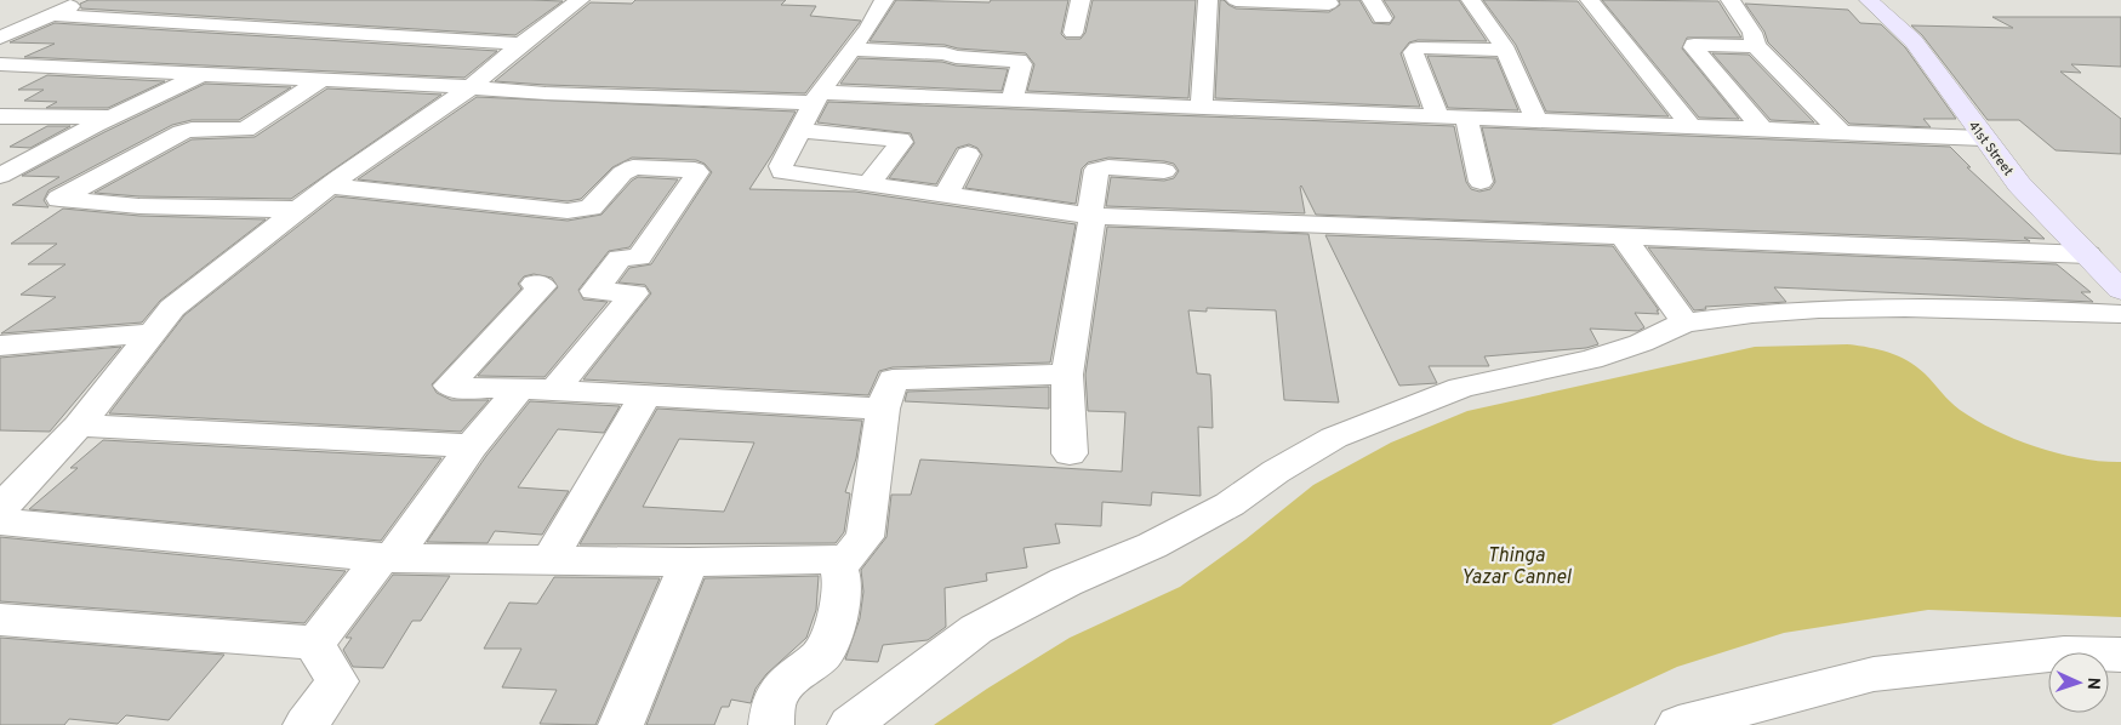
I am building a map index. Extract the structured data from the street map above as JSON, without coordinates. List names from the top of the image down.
{
  "streets": {
    "main road": ["41st Street"]
  },
  "water": ["Thinga Yazar Cannel"],
  "north": "right"
}
